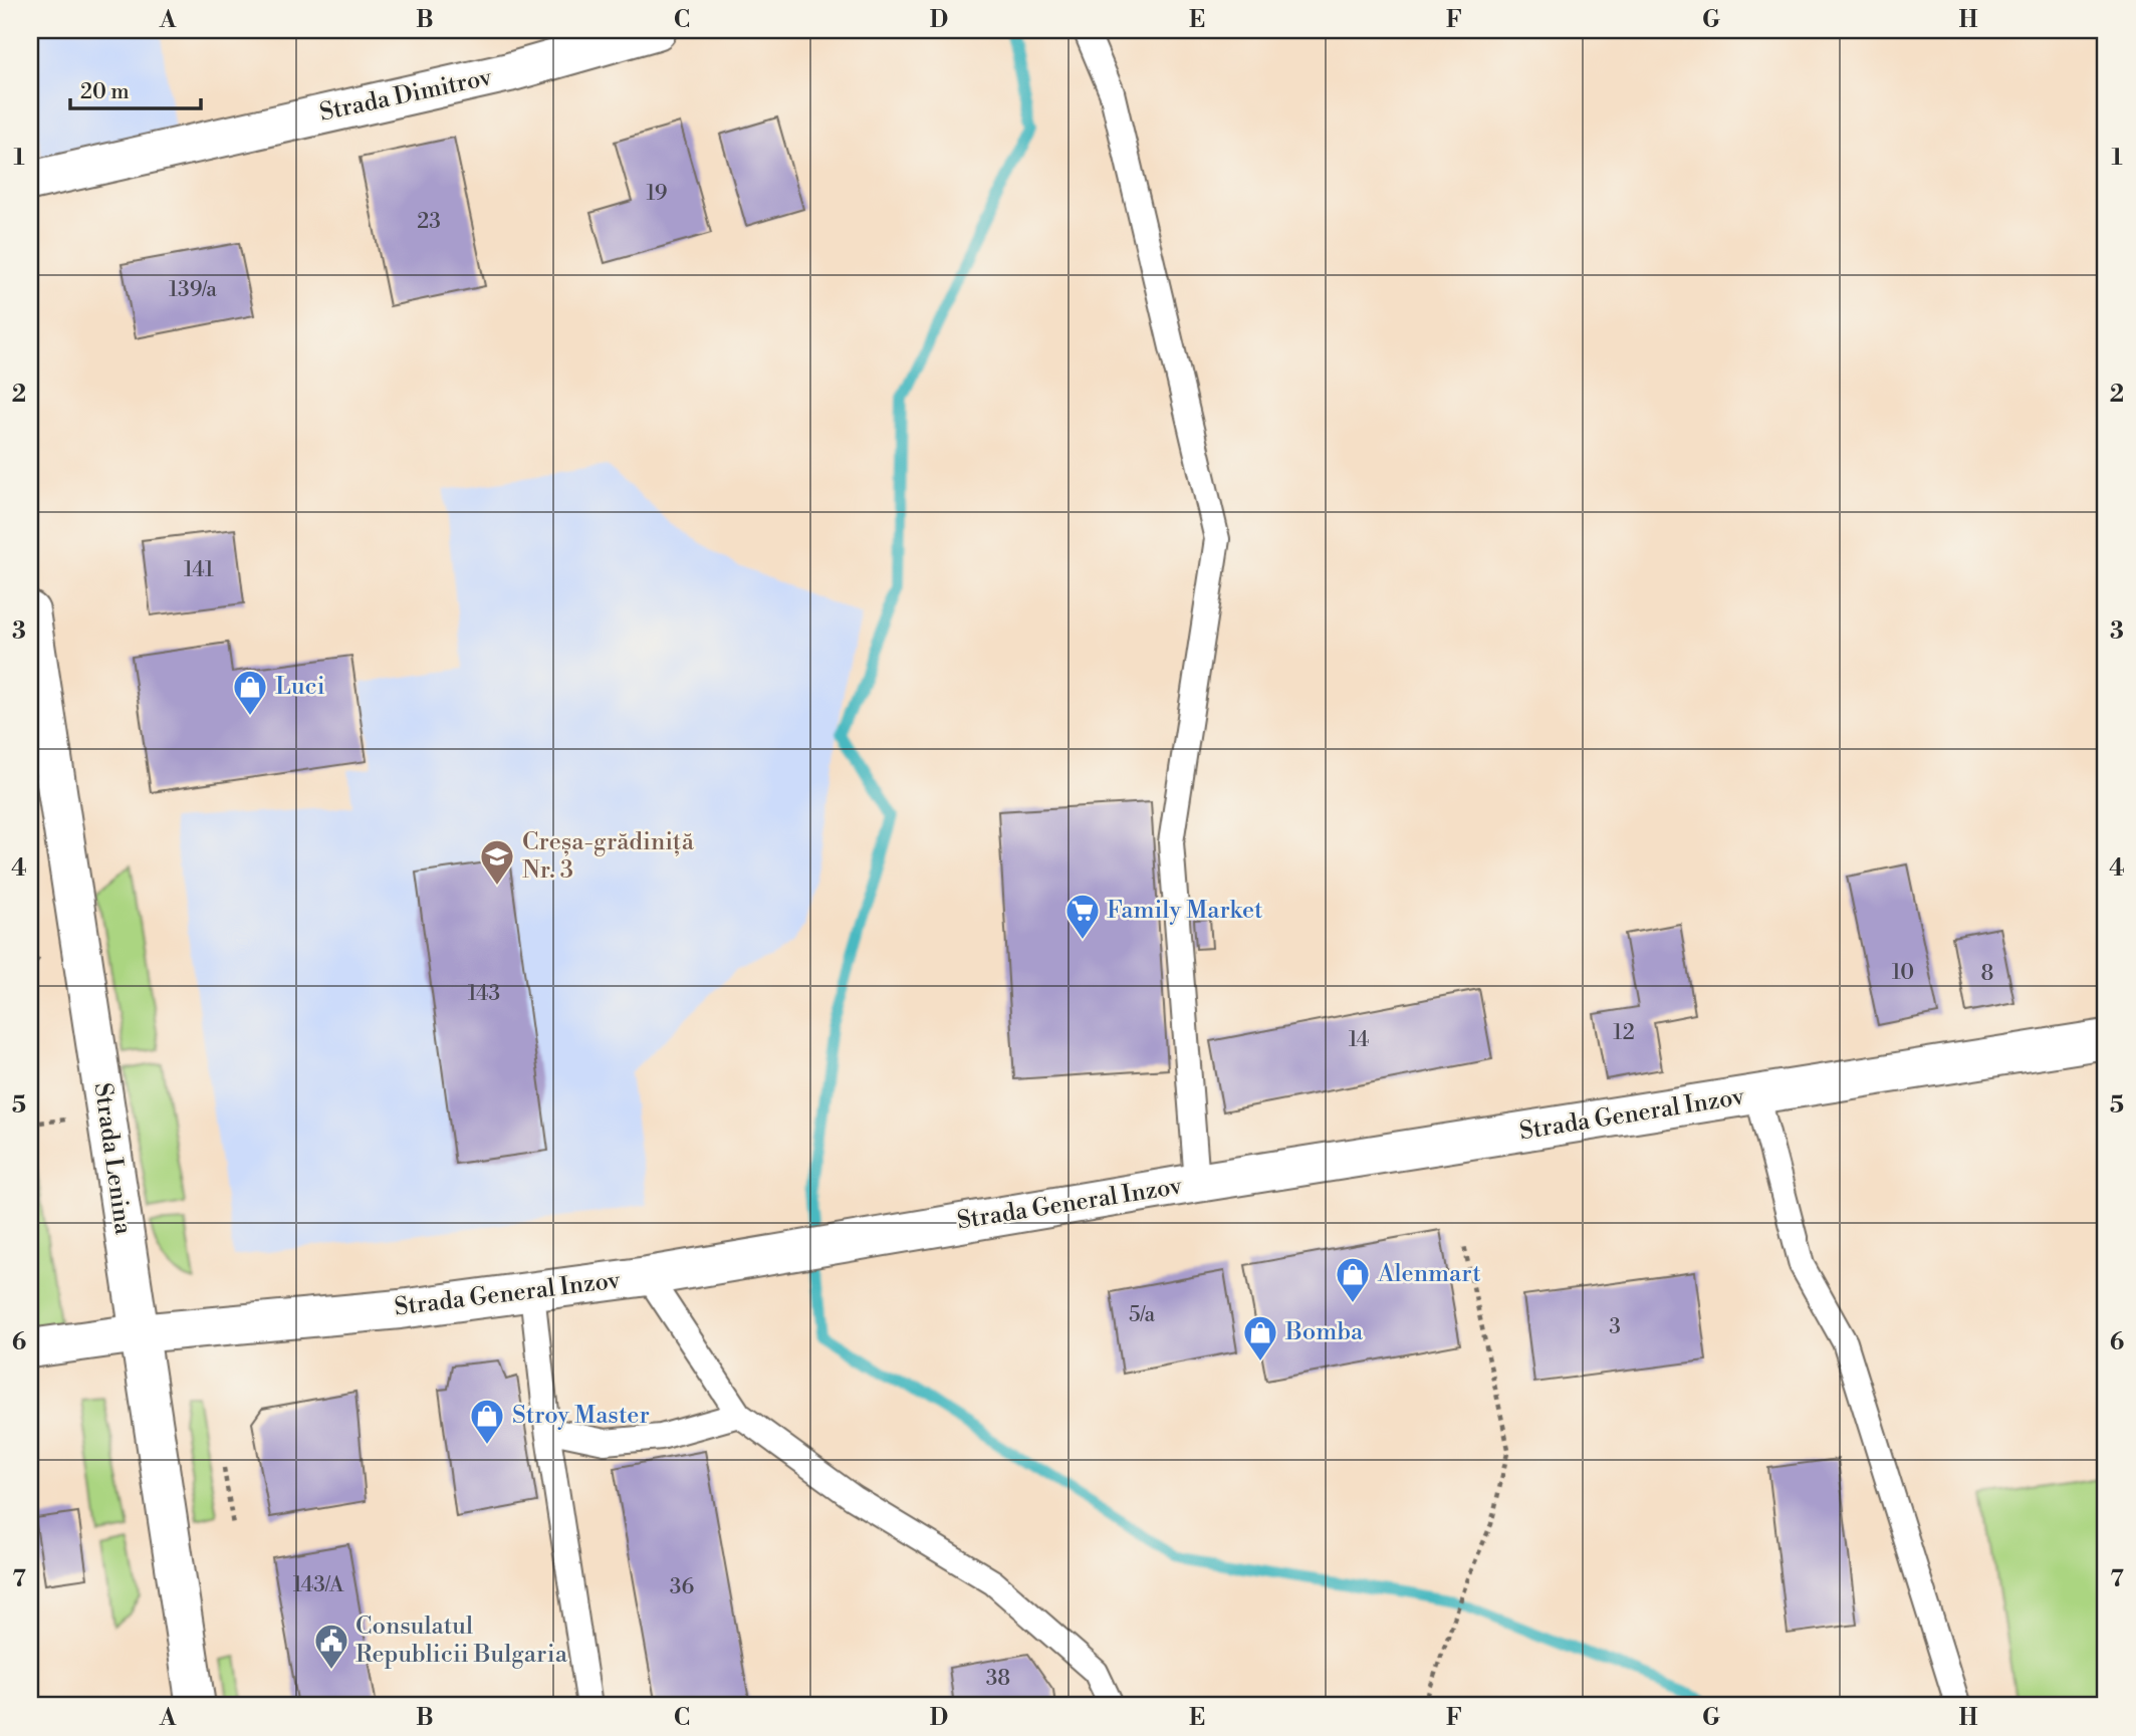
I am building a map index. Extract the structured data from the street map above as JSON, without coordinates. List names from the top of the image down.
{
  "streets": {
    "main road": ["Strada Dimitrov", "Strada General Inzov", "Strada Lenina"]
  },
  "crossings": [
    ["Strada General Inzov", "Strada Lenina"]
  ],
  "places": {
    "shop": [
      "Luci",
      "Alenmart",
      "Bomba",
      "Stroy Master"
    ],
    "school or university": ["Creșa-grădiniță Nr. 3"],
    "supermarket": ["Family Market"],
    "public building": ["Consulatul Republicii Bulgaria"]
  },
  "house_numbers": [
    "19",
    "23",
    "139/a",
    "141",
    "10",
    "8",
    "143",
    "12",
    "14",
    "5/a",
    "3",
    "143/A",
    "36",
    "38"
  ],
  "scale_bar": "20 m",
  "grid": {
    "columns": [
      "A",
      "B",
      "C",
      "D",
      "E",
      "F",
      "G",
      "H"
    ],
    "rows": [
      "1",
      "2",
      "3",
      "4",
      "5",
      "6",
      "7"
    ]
  }
}
